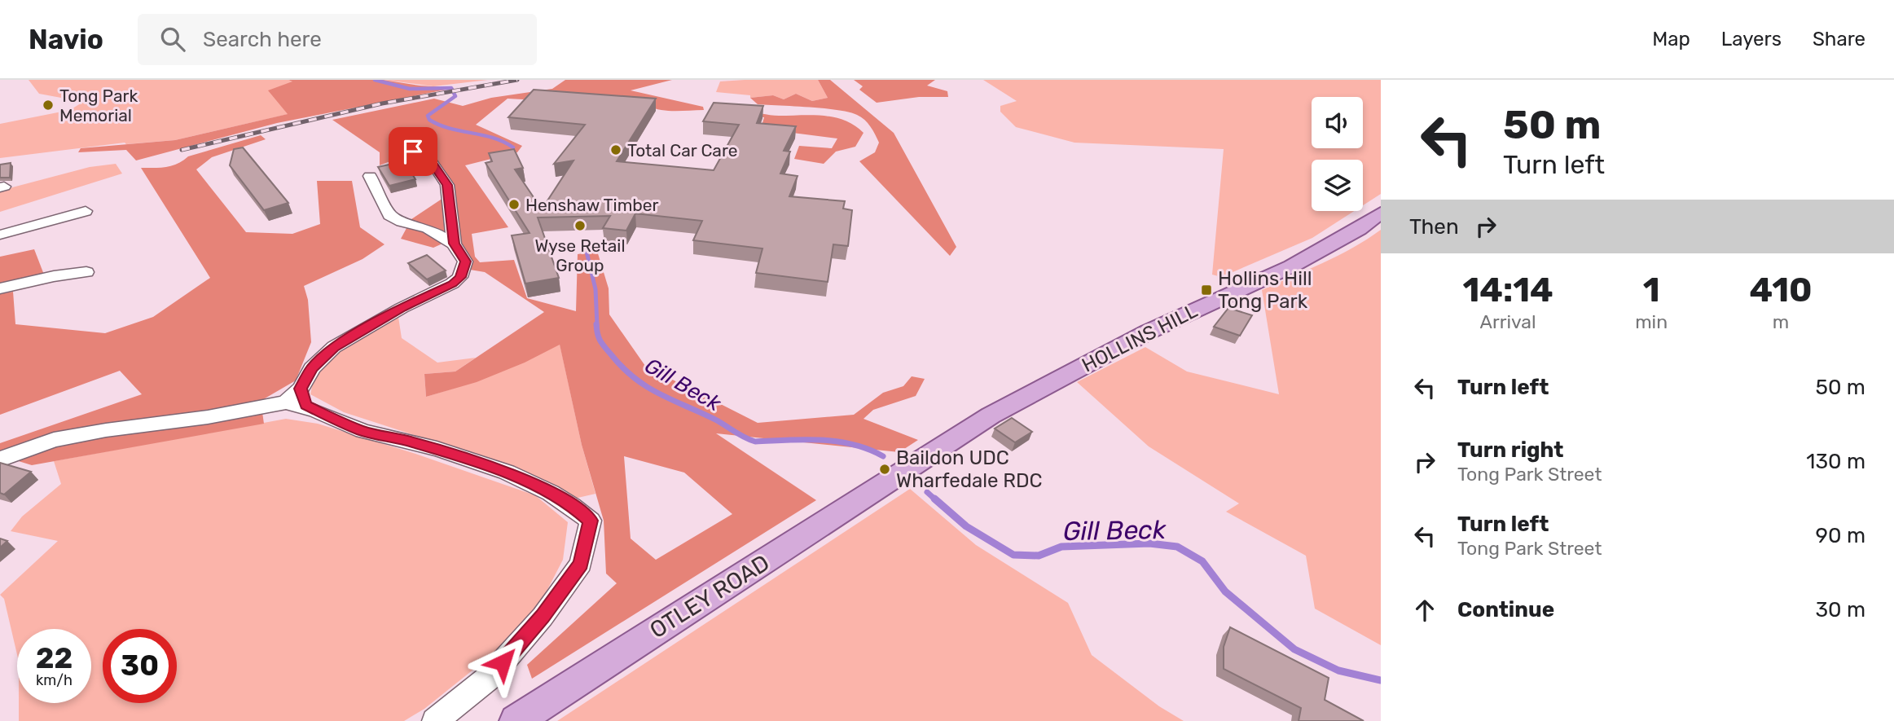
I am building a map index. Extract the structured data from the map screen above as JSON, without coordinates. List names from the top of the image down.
{
  "streets": {
    "main road": ["HOLLINS HILL", "OTLEY ROAD"]
  },
  "crossings": [
    ["HOLLINS HILL", "OTLEY ROAD"]
  ],
  "water": ["Gill Beck"],
  "places": {
    "other": [
      "Tong Park Memorial",
      "Total Car Care",
      "Henshaw Timber",
      "Wyse Retail Group",
      "Baildon UDC Wharfedale RDC"
    ],
    "transit": ["Hollins Hill Tong Park"]
  },
  "page": {
    "header": "Navio",
    "search": "Search here",
    "nav": ["Map", "Layers", "Share"],
    "turn": ["50 m", "Turn left"],
    "then": "Then",
    "eta": [
      "14:14",
      "Arrival",
      "1",
      "min",
      "410",
      "m"
    ],
    "list": [
      {
        "name": "Turn left",
        "value": "50 m"
      },
      {
        "name": "Turn right",
        "note": "Tong Park Street",
        "value": "130 m"
      },
      {
        "name": "Turn left",
        "note": "Tong Park Street",
        "value": "90 m"
      },
      {
        "name": "Continue",
        "value": "30 m"
      }
    ],
    "speed": "22 km/h",
    "limit": "30"
  }
}
